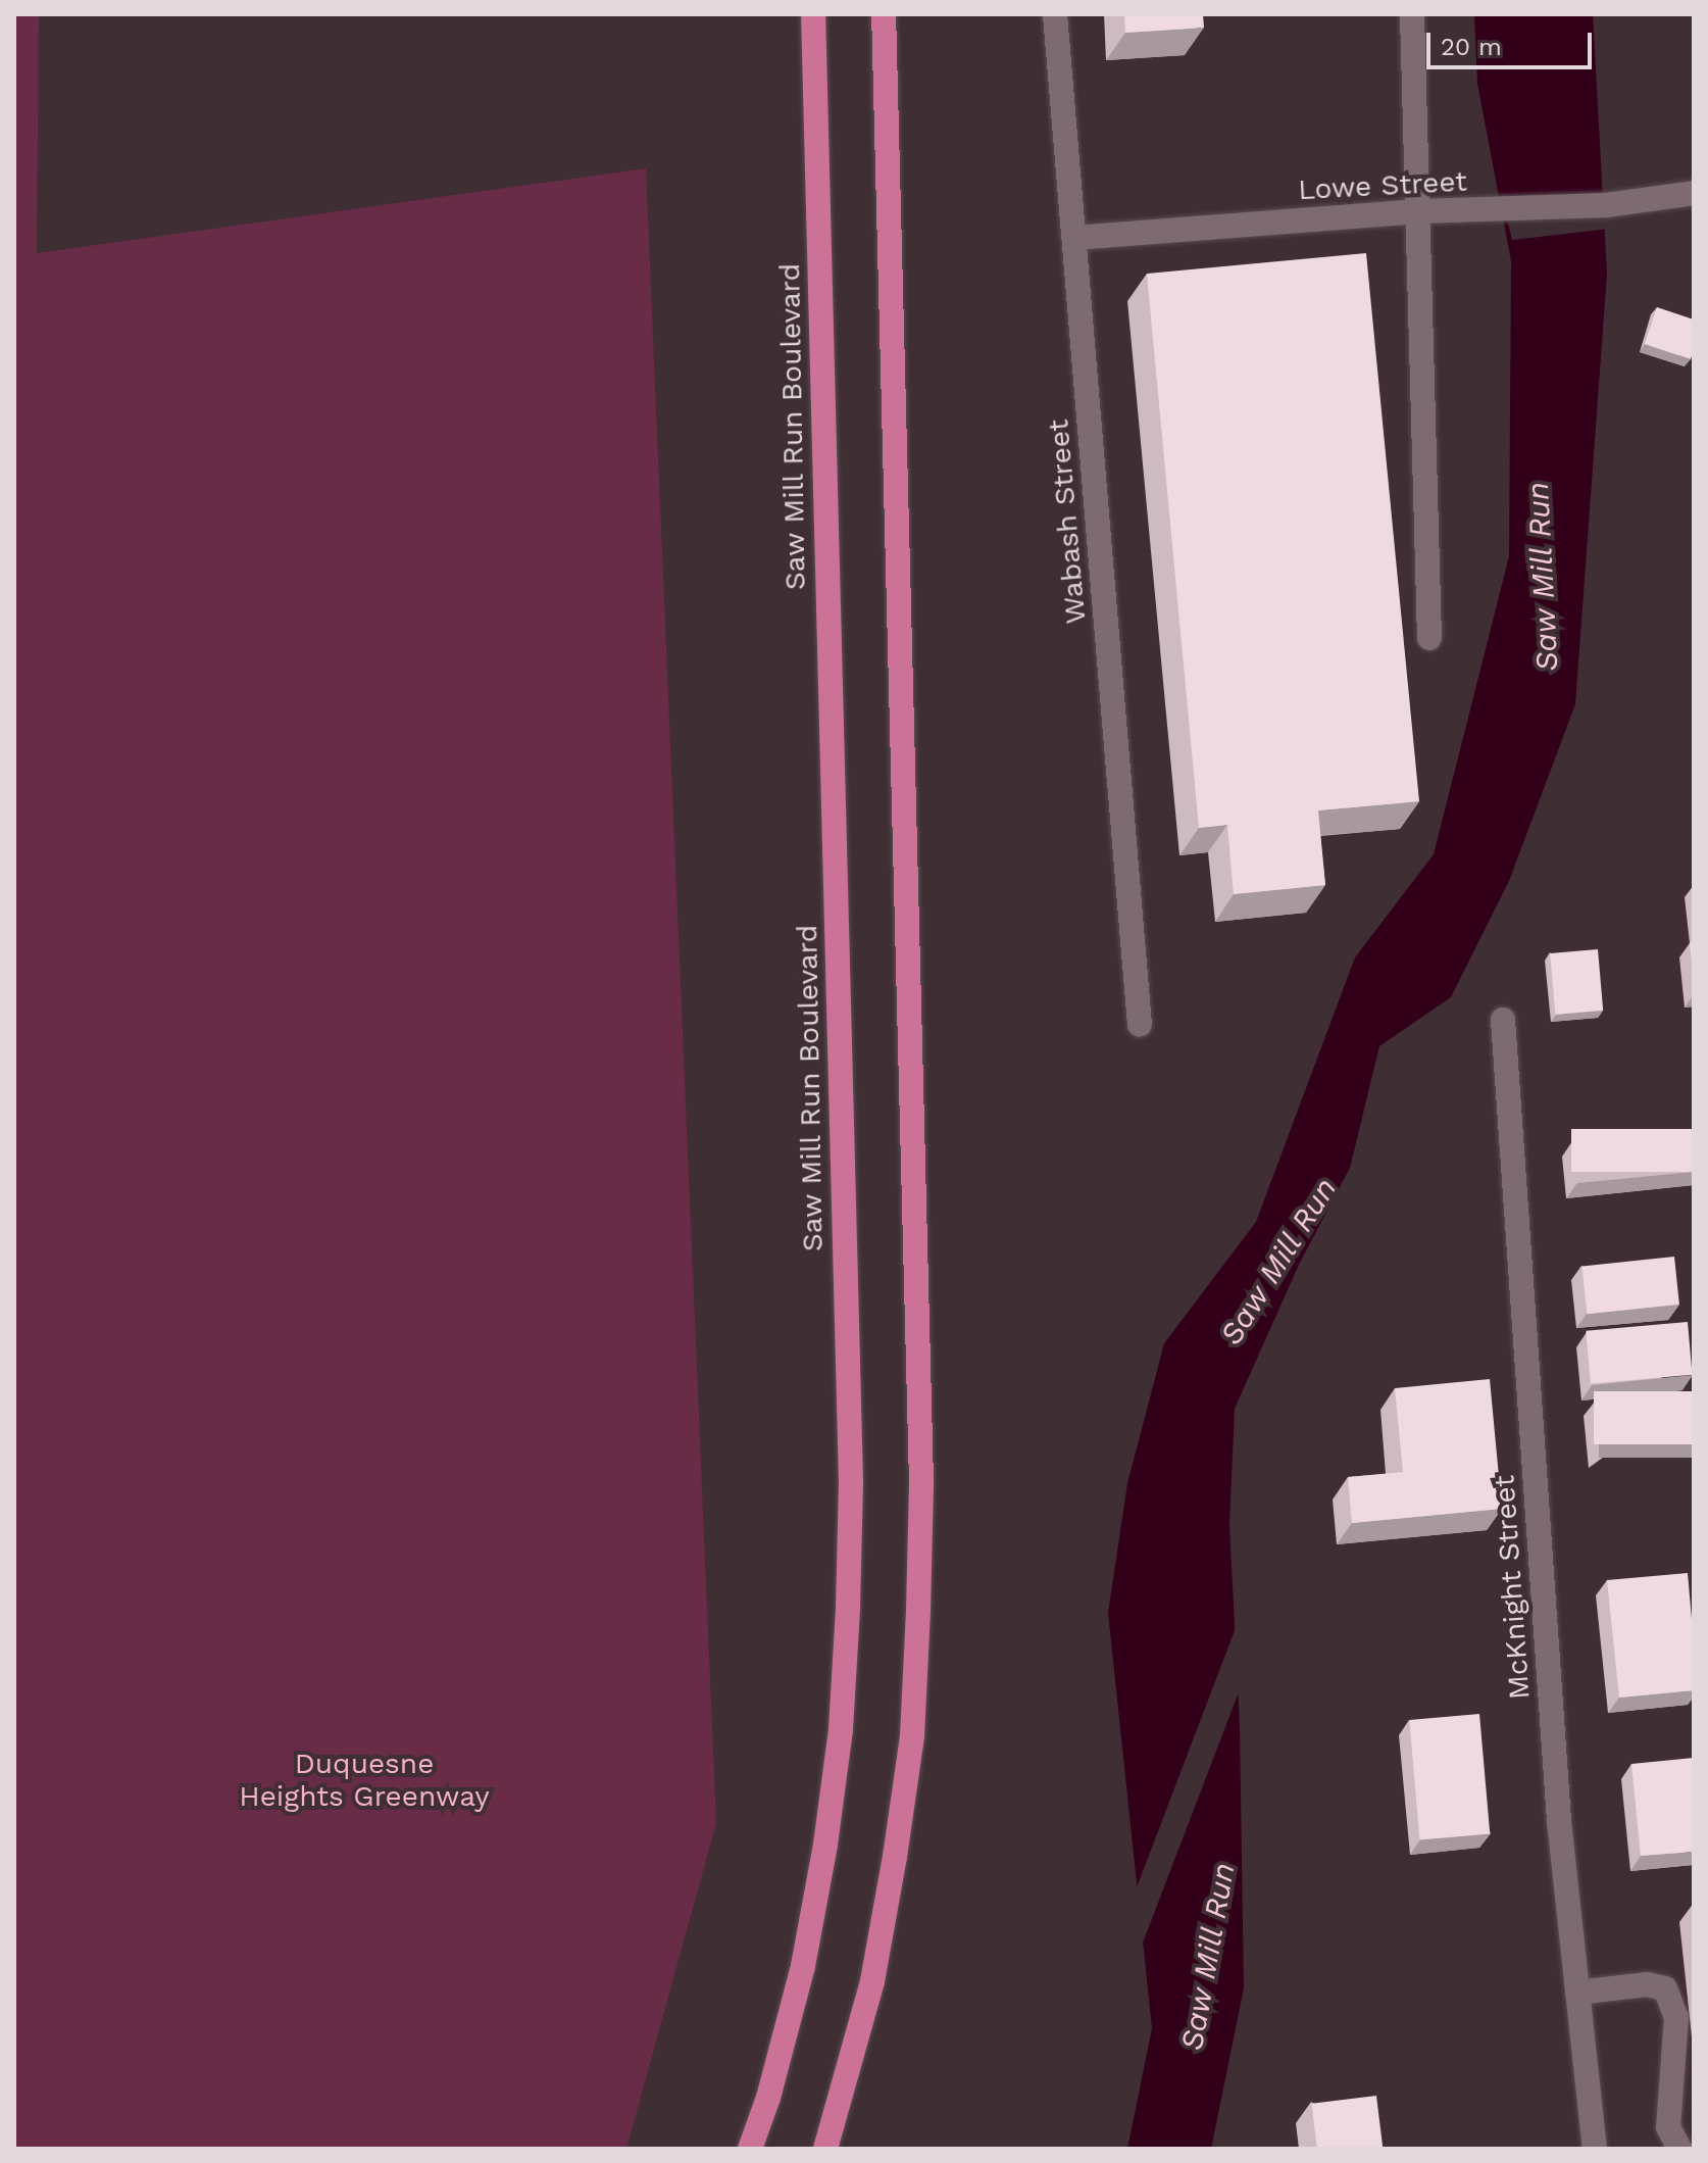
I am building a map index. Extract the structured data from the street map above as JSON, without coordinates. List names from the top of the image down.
{
  "streets": {
    "highway": ["Saw Mill Run Boulevard"],
    "street": ["Lowe Street", "Wabash Street", "McKnight Street"]
  },
  "crossings": [
    ["Lowe Street", "Wabash Street"]
  ],
  "water": ["Saw Mill Run"],
  "parks": ["Duquesne Heights Greenway"],
  "scale_bar": "20 m"
}
